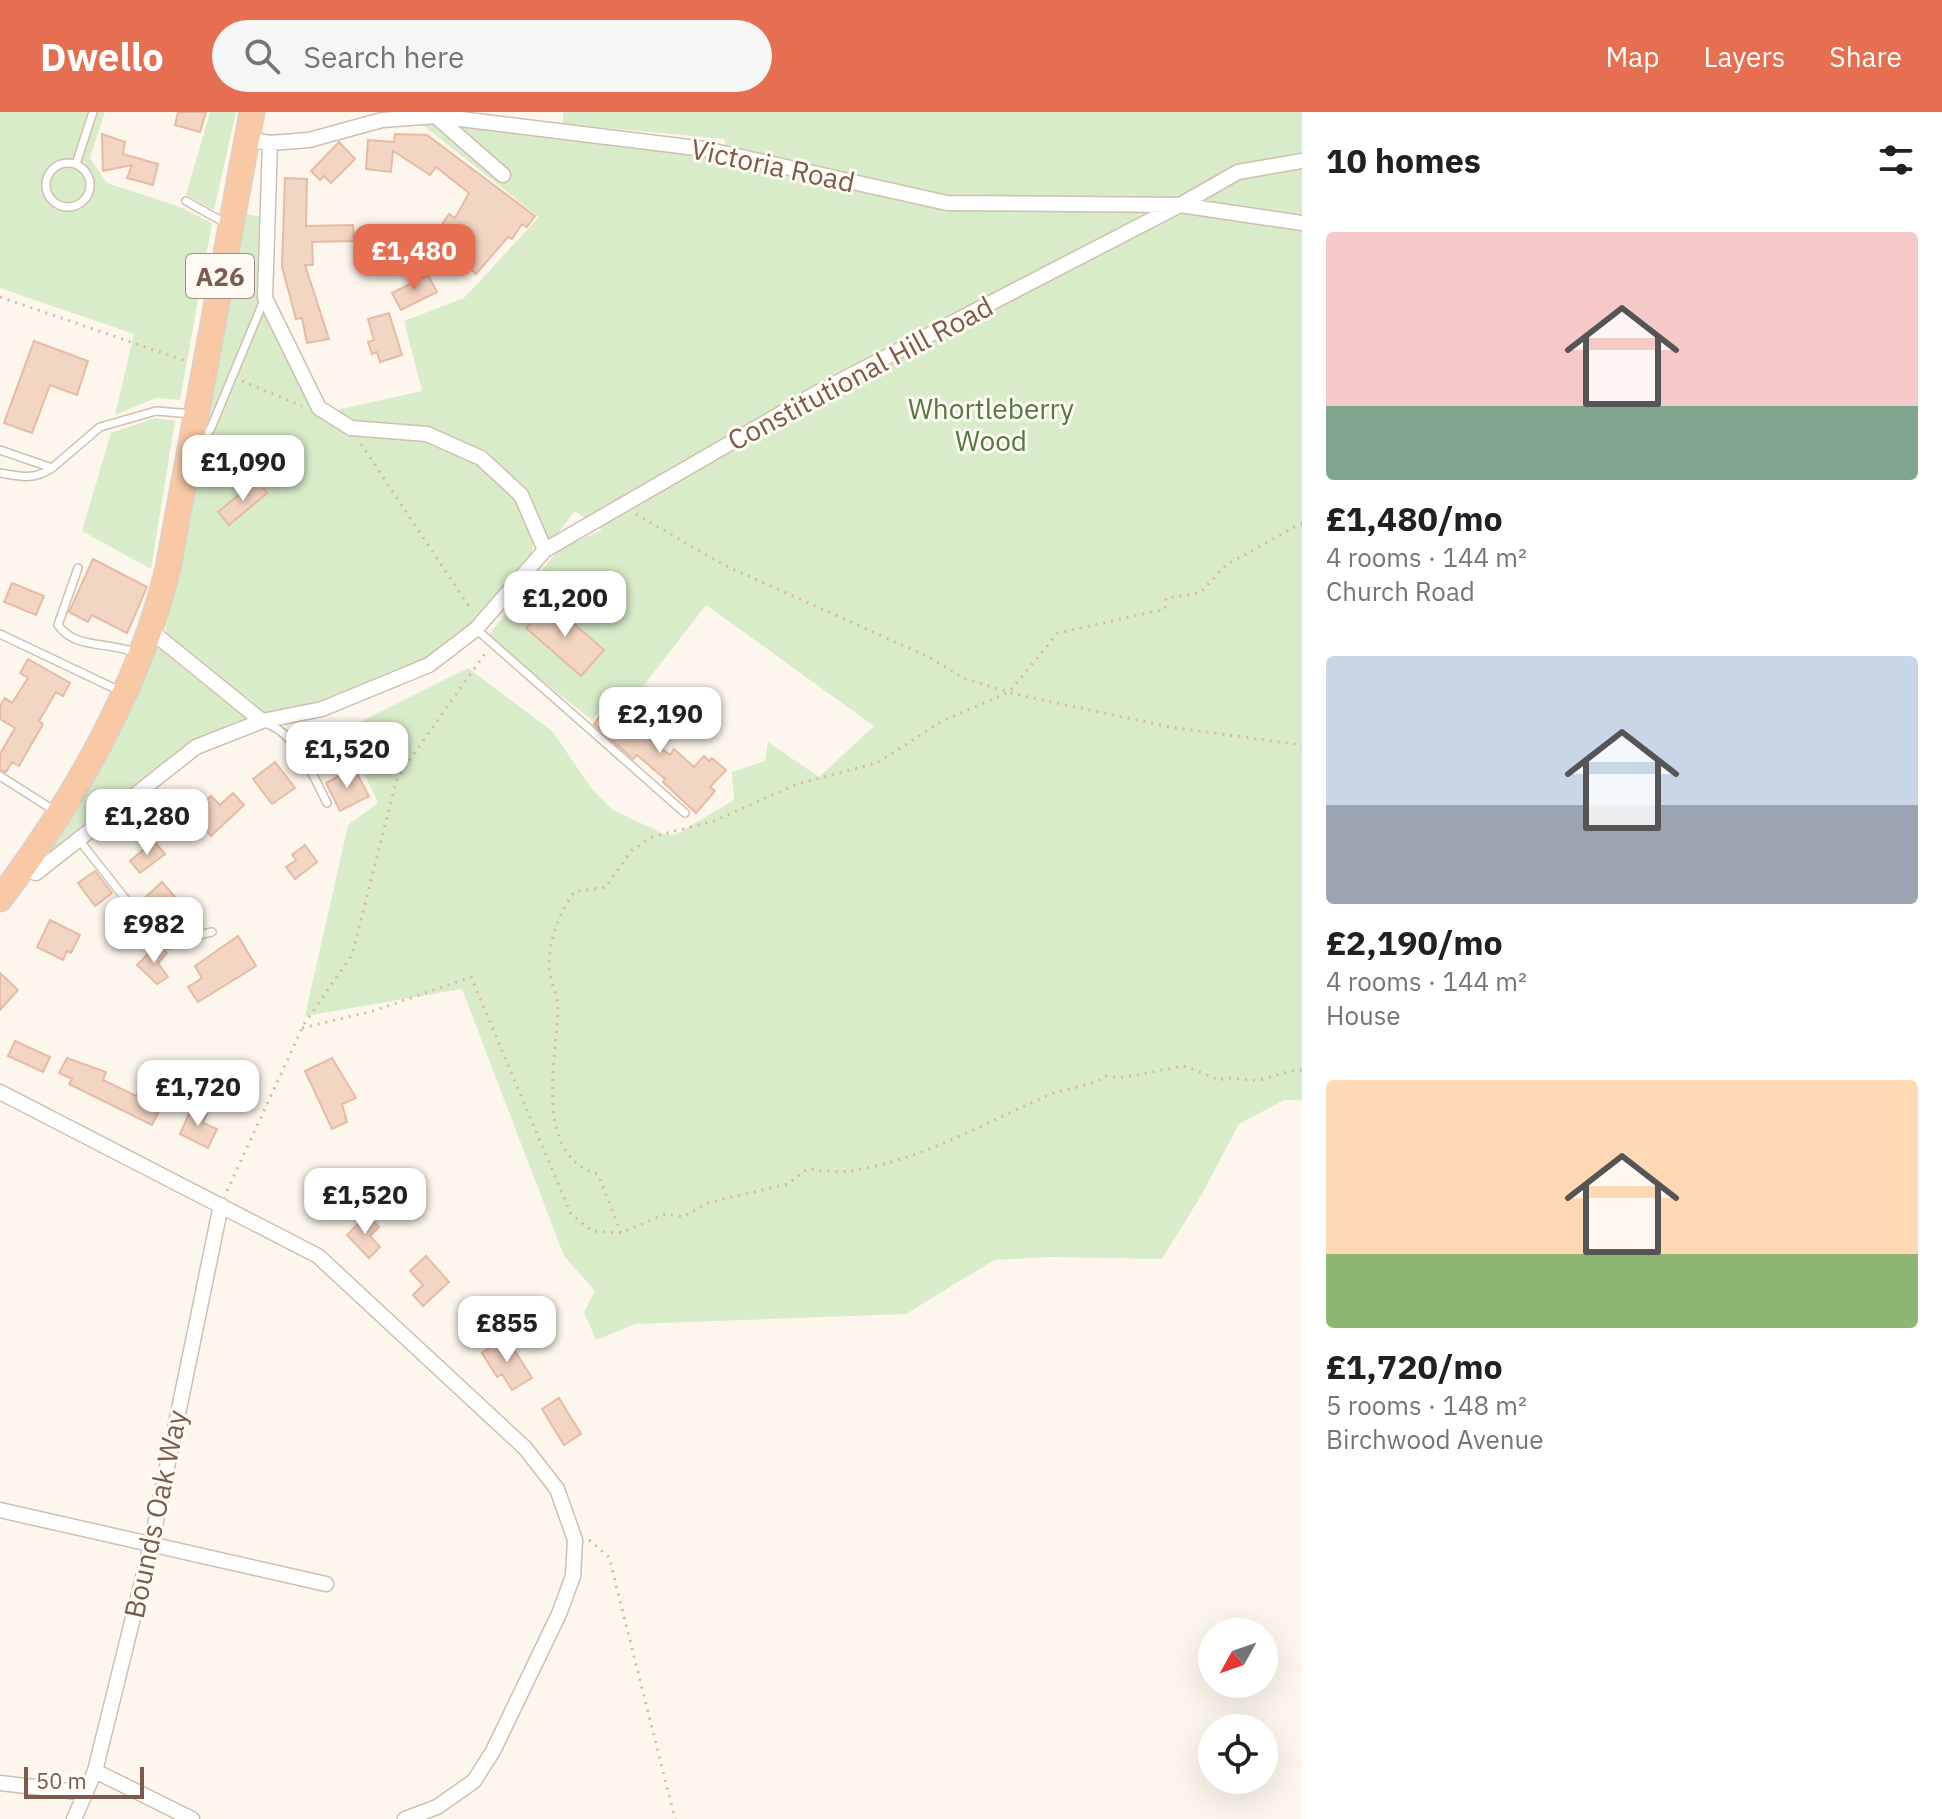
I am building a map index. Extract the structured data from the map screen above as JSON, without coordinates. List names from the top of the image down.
{
  "streets": {
    "highway": ["A26"],
    "street": ["Victoria Road", "Constitutional Hill Road", "Bounds Oak Way"]
  },
  "crossings": [
    ["Victoria Road", "A26"],
    ["Victoria Road", "Constitutional Hill Road"],
    ["A26", "Constitutional Hill Road"]
  ],
  "parks": ["Whortleberry Wood"],
  "scale_bar": "50 m",
  "north": "bottom left",
  "page": {
    "header": "Dwello",
    "search": "Search here",
    "nav": ["Map", "Layers", "Share"],
    "heading": "10 homes",
    "list": [
      {
        "name": "£1,480/mo",
        "note": "4 rooms · 144 m² · Church Road"
      },
      {
        "name": "£2,190/mo",
        "note": "4 rooms · 144 m² · House"
      },
      {
        "name": "£1,720/mo",
        "note": "5 rooms · 148 m² · Birchwood Avenue"
      }
    ],
    "price": [
      "£1,480",
      "£1,090",
      "£1,200",
      "£2,190",
      "£1,520",
      "£1,280",
      "£982",
      "£1,720",
      "£1,520",
      "£855"
    ],
    "scale": "50 m"
  }
}
